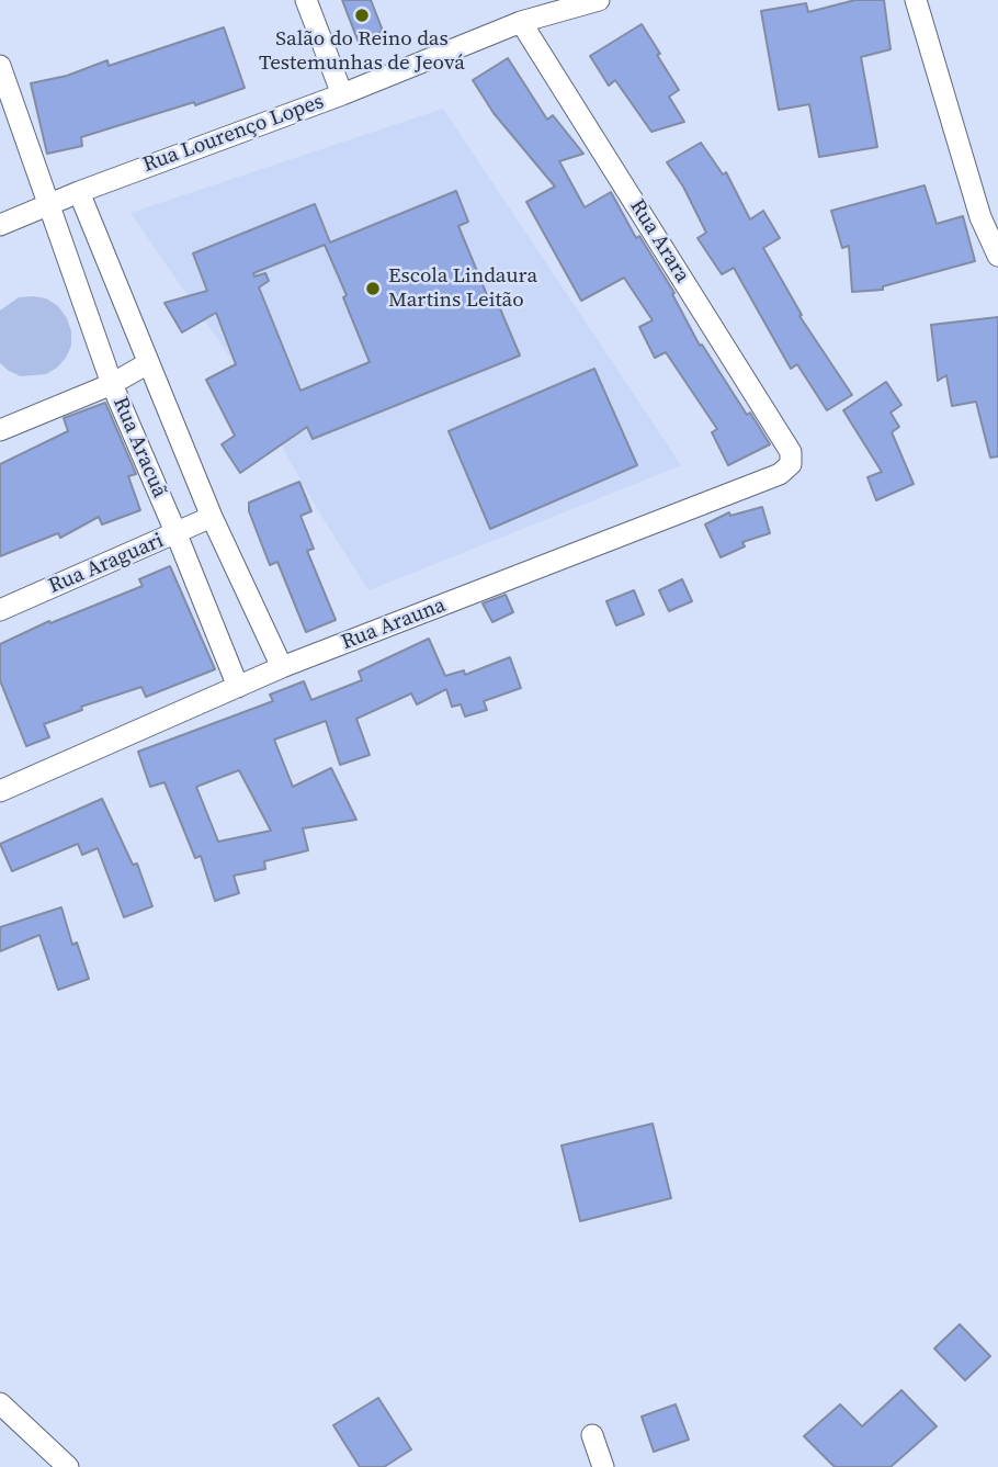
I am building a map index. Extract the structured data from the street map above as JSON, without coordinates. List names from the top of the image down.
{
  "streets": {
    "street": [
      "Rua Lourenço Lopes",
      "Rua Arara",
      "Rua Aracuã",
      "Rua Araguari",
      "Rua Arauna"
    ]
  },
  "crossings": [
    ["Rua Lourenço Lopes", "Rua Arara"],
    ["Rua Lourenço Lopes", "Rua Aracuã"],
    ["Rua Arara", "Rua Arauna"],
    ["Rua Aracuã", "Rua Araguari"],
    ["Rua Aracuã", "Rua Arauna"]
  ],
  "places": ["Salão do Reino das Testemunhas de Jeová", "Escola Lindaura Martins Leitão"]
}
